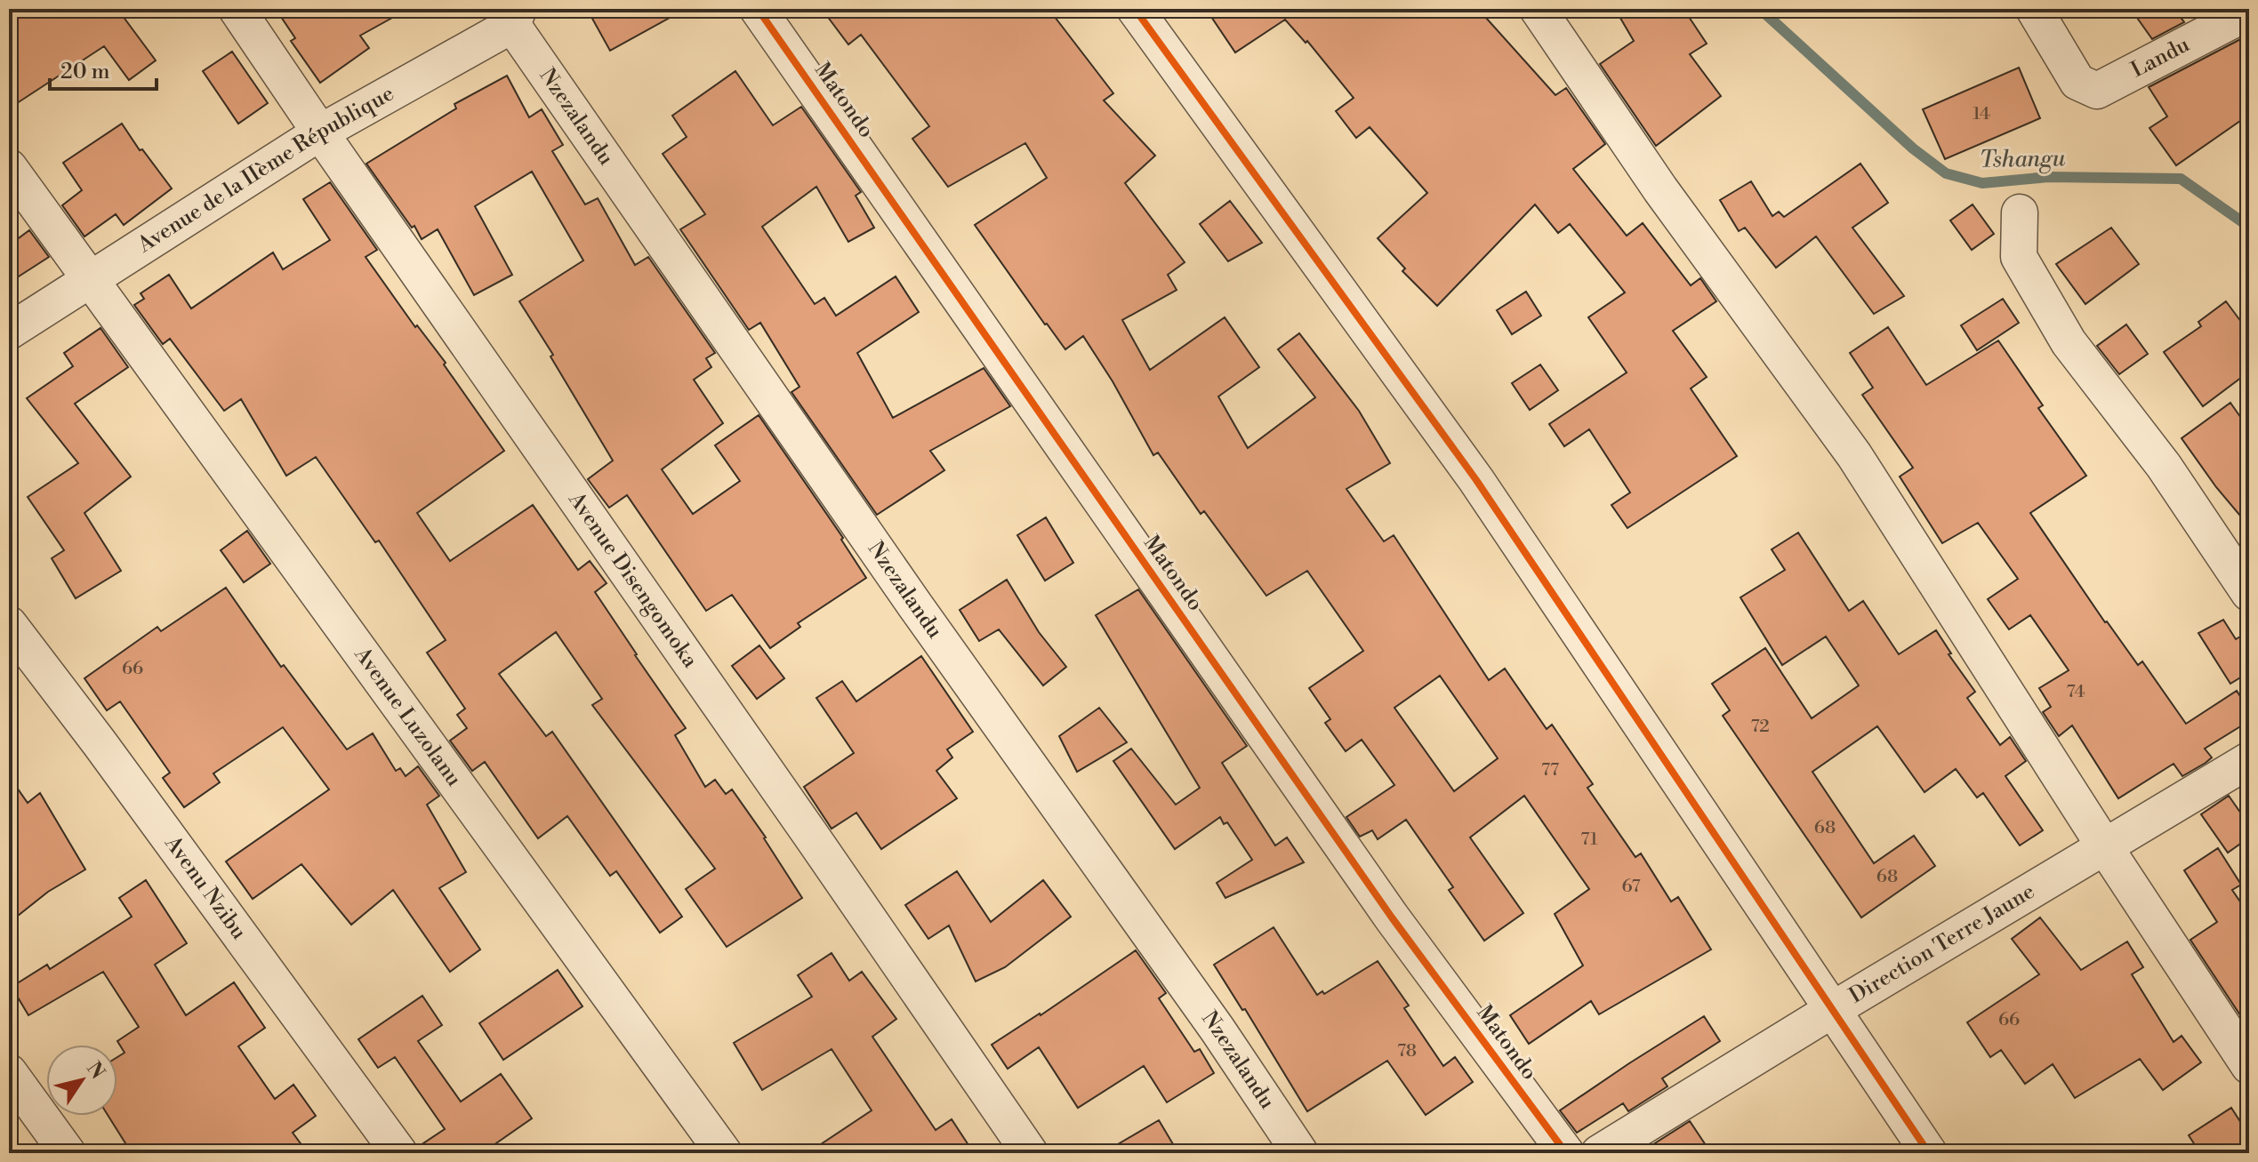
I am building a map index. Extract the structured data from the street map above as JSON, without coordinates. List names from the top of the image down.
{
  "streets": {
    "street": [
      "Landu",
      "Matondo",
      "Nzezalandu",
      "Avenue de la IIème République",
      "Avenue Disengomoka",
      "Avenue Luzolanu",
      "Avenu Nzibu",
      "Direction Terre Jaune"
    ]
  },
  "crossings": [
    ["Nzezalandu", "Avenue de la IIème République"],
    ["Avenue de la IIème République", "Avenue Disengomoka"],
    ["Avenue de la IIème République", "Avenue Luzolanu"]
  ],
  "water": ["Tshangu"],
  "house_numbers": [
    "14",
    "66",
    "74",
    "72",
    "77",
    "68",
    "71",
    "68",
    "67",
    "66",
    "78"
  ],
  "scale_bar": "20 m",
  "north": "top right"
}
